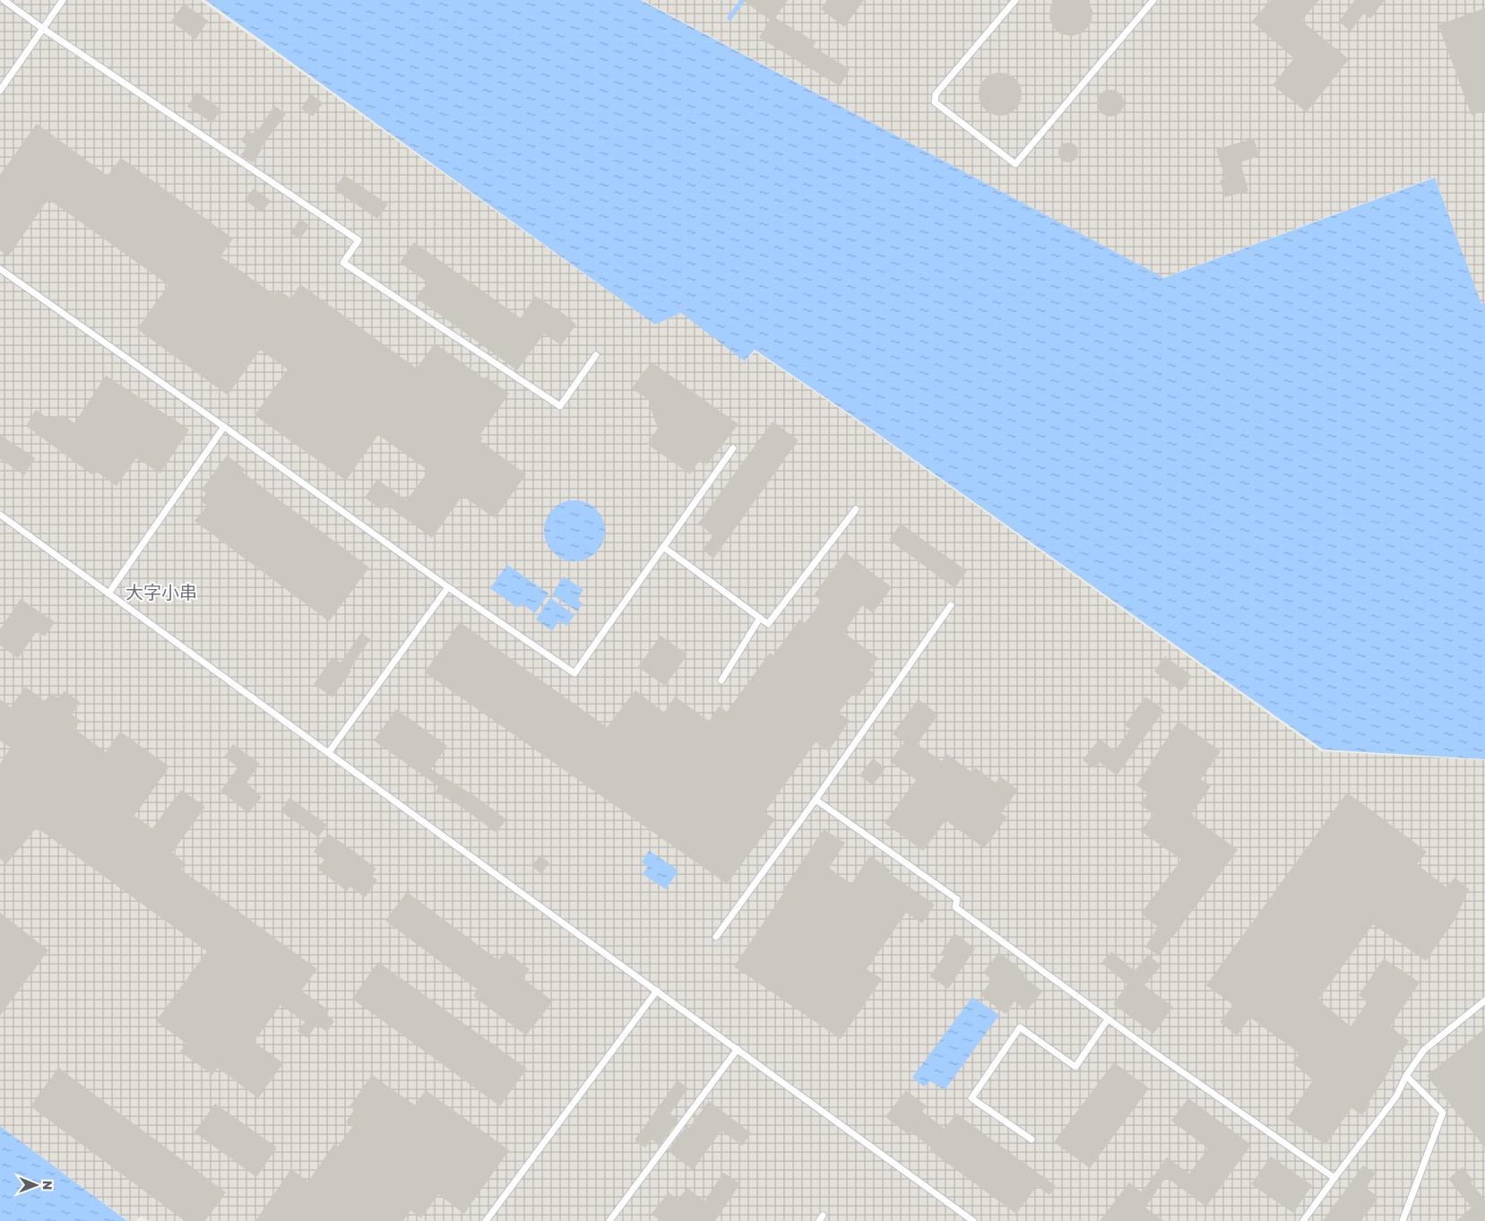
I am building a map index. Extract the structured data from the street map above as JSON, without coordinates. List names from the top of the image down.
{
  "districts": ["大字小串"],
  "north": "right"
}
